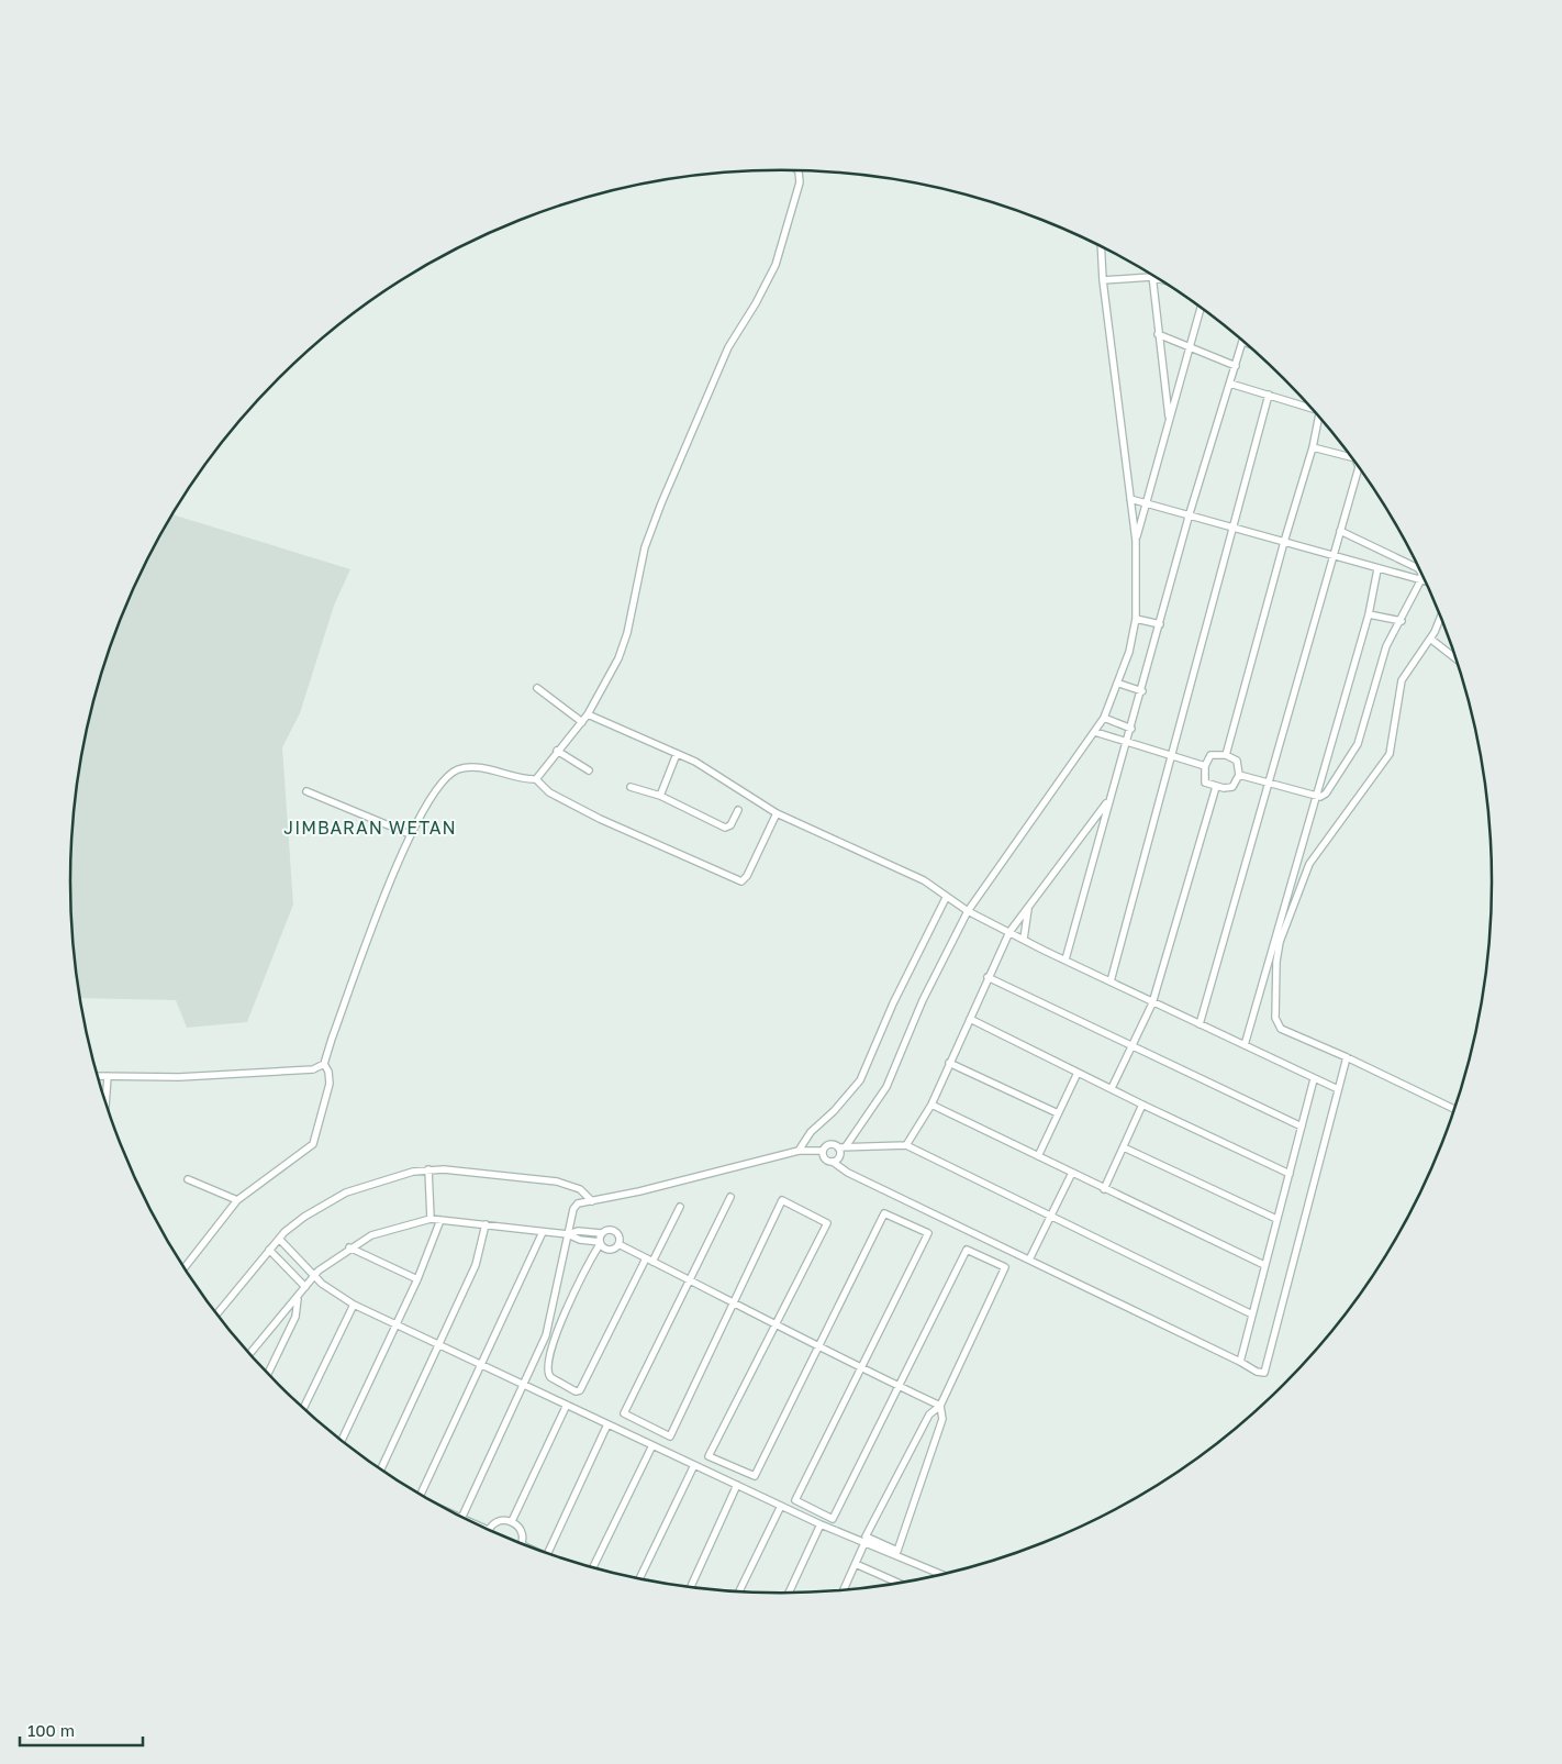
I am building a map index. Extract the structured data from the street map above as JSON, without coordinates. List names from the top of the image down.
{
  "districts": ["JIMBARAN WETAN"],
  "scale_bar": "100 m"
}
